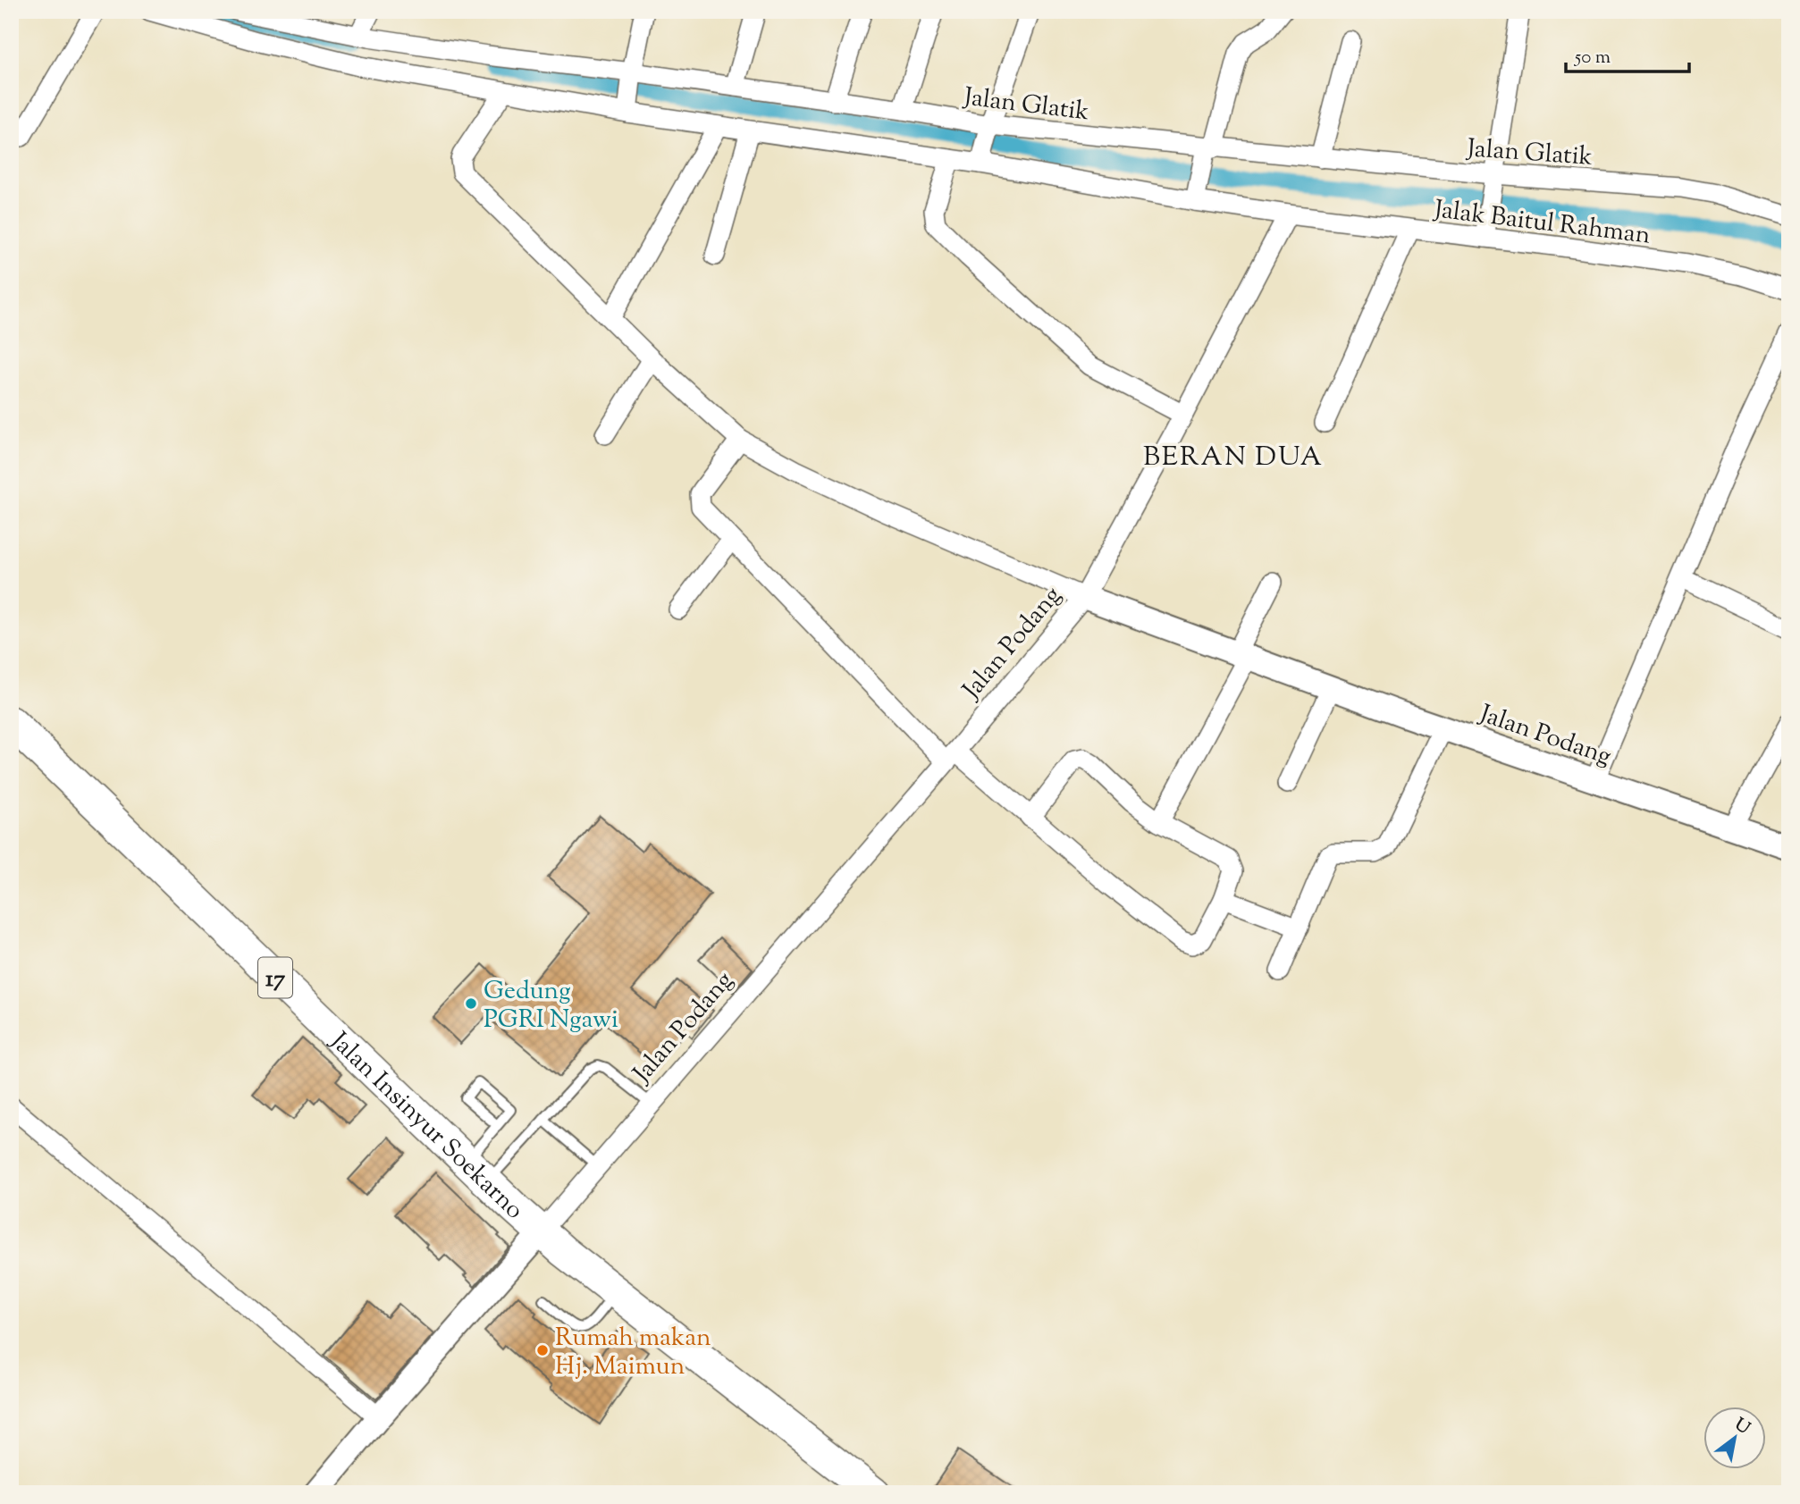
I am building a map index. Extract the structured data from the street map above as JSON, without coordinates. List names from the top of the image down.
{
  "streets": {
    "highway": ["17", "Jalan Insinyur Soekarno"],
    "street": ["Jalan Glatik", "Jalak Baitul Rahman", "Jalan Podang"]
  },
  "crossings": [
    ["Jalan Glatik", "Jalak Baitul Rahman"],
    ["Jalan Podang", "Jalan Insinyur Soekarno"]
  ],
  "districts": ["BERAN DUA"],
  "places": ["Gedung PGRI Ngawi", "Rumah makan Hj. Maimun"],
  "scale_bar": "50 m",
  "north": "top right"
}
